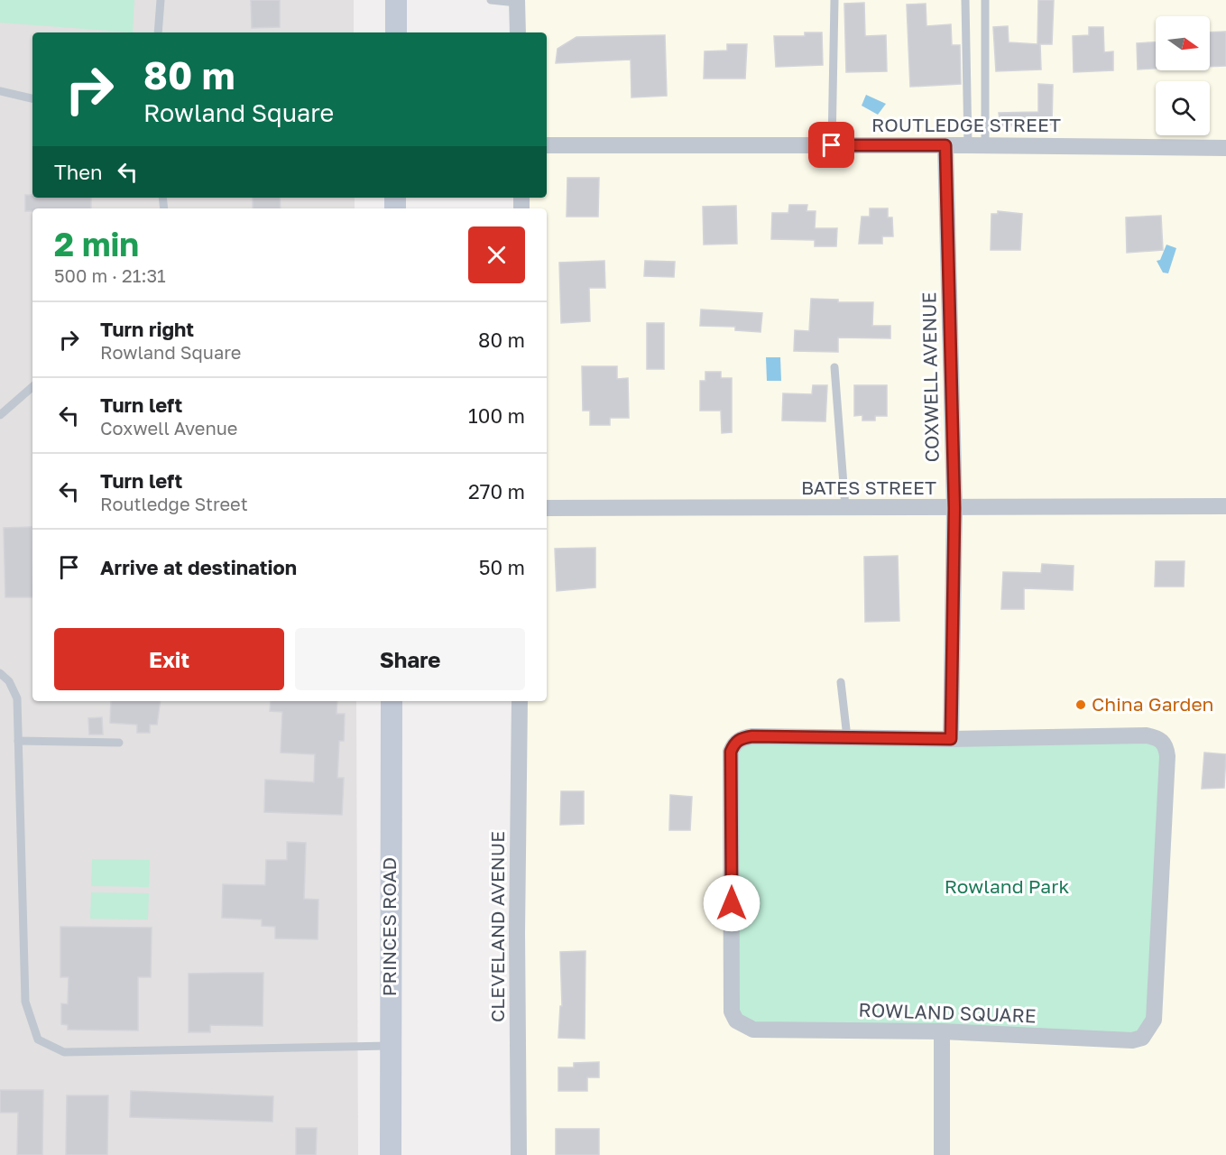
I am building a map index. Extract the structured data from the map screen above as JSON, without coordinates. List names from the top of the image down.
{
  "streets": {
    "main road": ["PRINCES ROAD"],
    "street": [
      "ROUTLEDGE STREET",
      "COXWELL AVENUE",
      "BATES STREET",
      "CLEVELAND AVENUE",
      "ROWLAND SQUARE"
    ]
  },
  "crossings": [
    ["ROUTLEDGE STREET", "COXWELL AVENUE"],
    ["COXWELL AVENUE", "BATES STREET"],
    ["COXWELL AVENUE", "ROWLAND SQUARE"]
  ],
  "parks": ["Rowland Park"],
  "places": ["China Garden"],
  "north": "right",
  "page": {
    "turn": ["80 m", "Rowland Square"],
    "then": "Then",
    "heading": ["2 min", "500 m · 21:31"],
    "list": [
      {
        "name": "Turn right",
        "note": "Rowland Square",
        "value": "80 m"
      },
      {
        "name": "Turn left",
        "note": "Coxwell Avenue",
        "value": "100 m"
      },
      {
        "name": "Turn left",
        "note": "Routledge Street",
        "value": "270 m"
      },
      {
        "name": "Arrive at destination",
        "value": "50 m"
      }
    ],
    "buttons": ["Exit", "Share"]
  }
}
